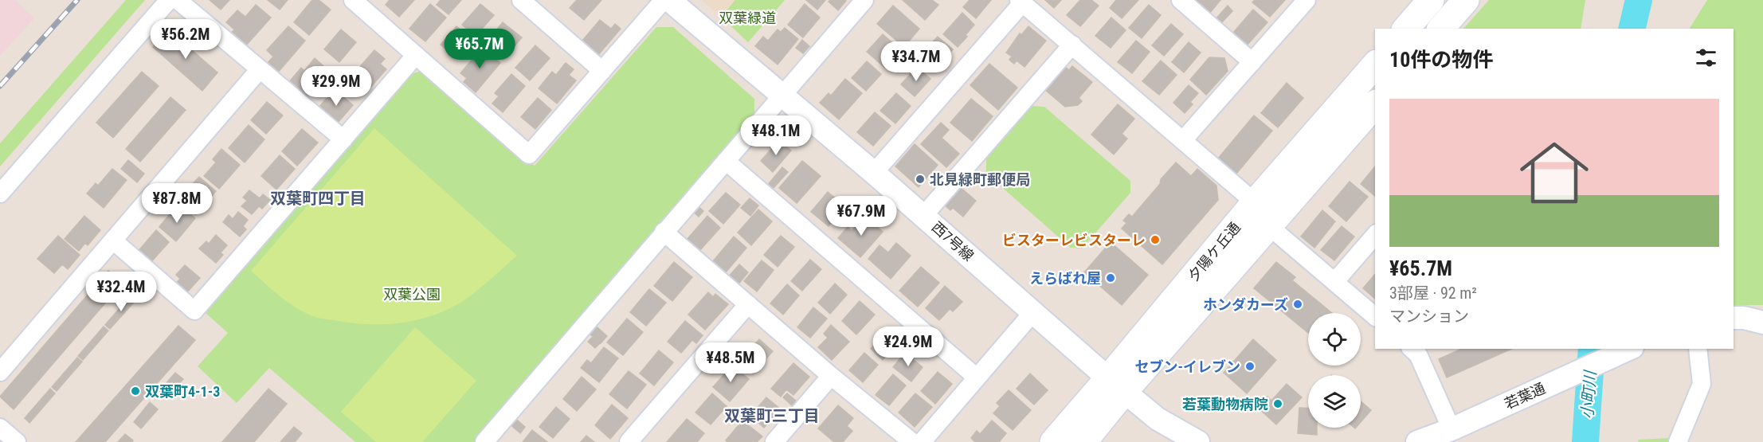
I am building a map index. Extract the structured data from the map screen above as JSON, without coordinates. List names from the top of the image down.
{
  "streets": {
    "main road": ["夕陽ケ丘通"],
    "street": ["西7号線", "若葉通"]
  },
  "crossings": [
    ["西7号線", "夕陽ケ丘通"]
  ],
  "districts": ["双葉町四丁目", "双葉町三丁目"],
  "water": ["小町川"],
  "parks": ["双葉緑道", "双葉公園"],
  "places": [
    "北見緑町郵便局",
    "ビスターレビスターレ",
    "えらばれ屋",
    "ホンダカーズ",
    "セブン-イレブン",
    "双葉町4-1-3",
    "若葉動物病院"
  ],
  "page": {
    "price": [
      "¥56.2M",
      "¥65.7M",
      "¥34.7M",
      "¥29.9M",
      "¥48.1M",
      "¥87.8M",
      "¥67.9M",
      "¥32.4M",
      "¥24.9M",
      "¥48.5M"
    ],
    "heading": "10件の物件",
    "list": [
      {
        "name": "¥65.7M",
        "note": "3部屋 · 92 m² · マンション"
      }
    ]
  }
}
